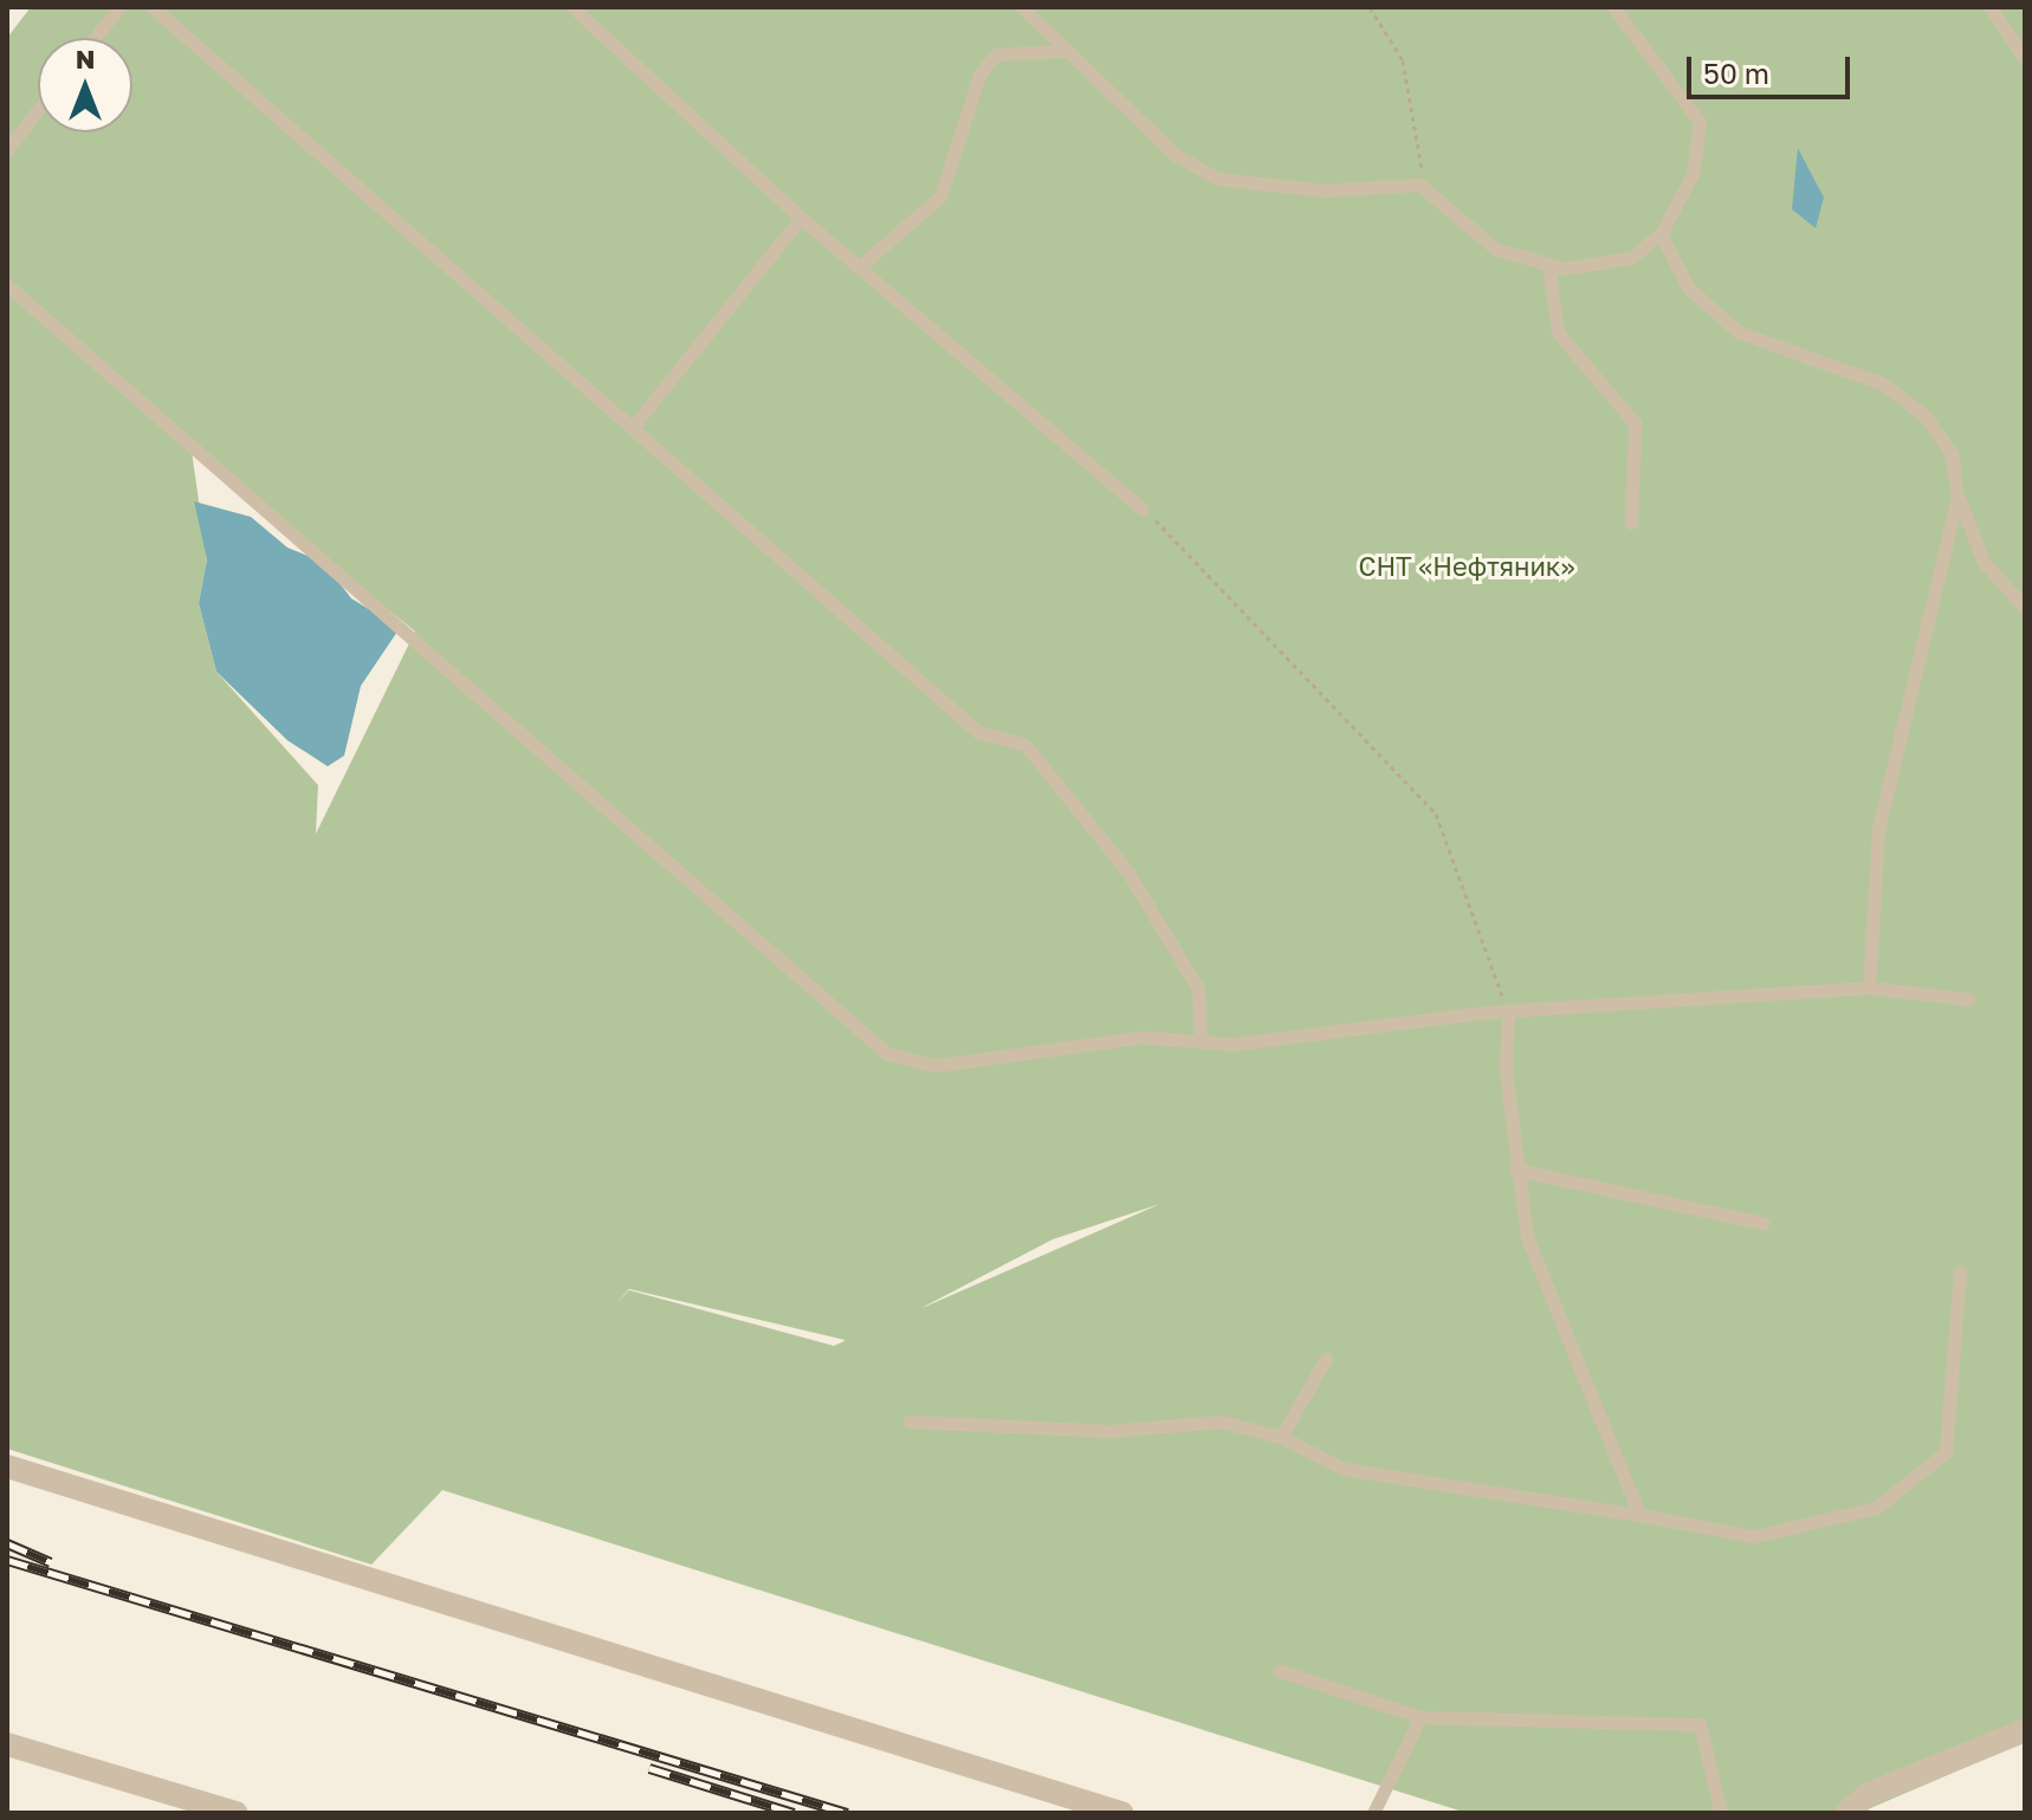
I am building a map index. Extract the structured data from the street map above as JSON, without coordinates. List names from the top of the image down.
{
  "parks": ["СНТ «Нефтяник»"],
  "scale_bar": "50 m",
  "north": "top"
}
